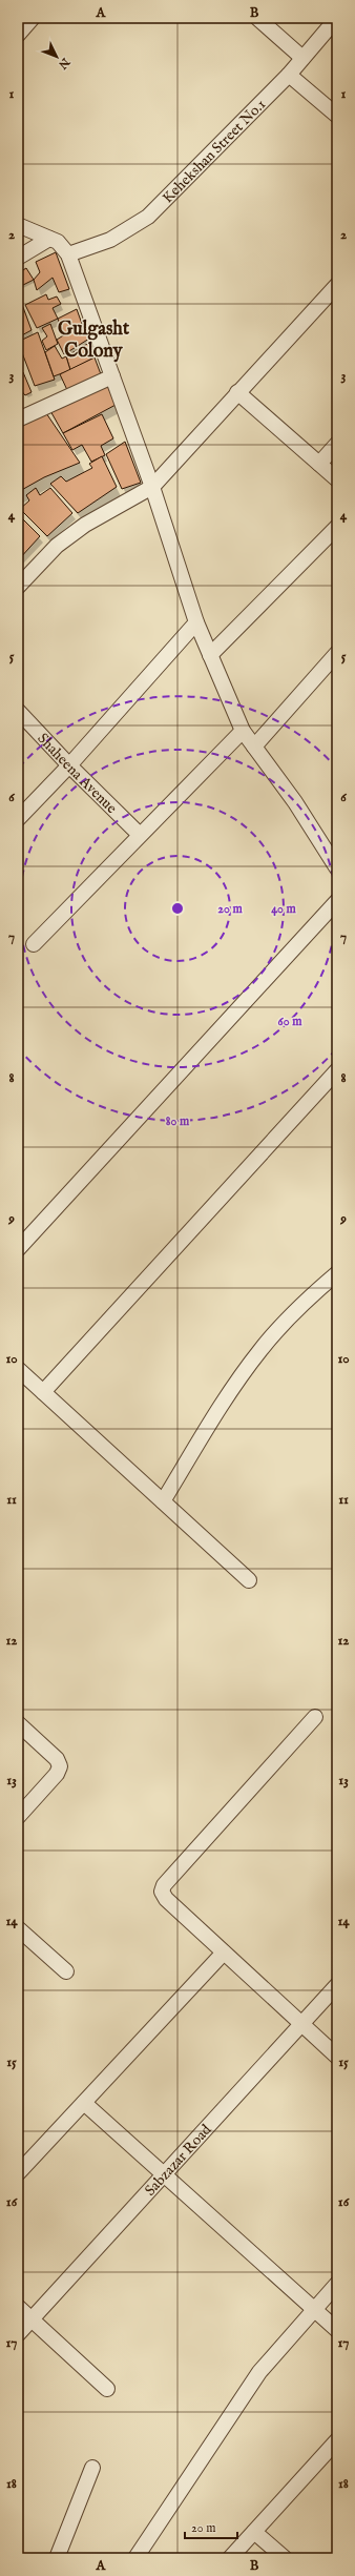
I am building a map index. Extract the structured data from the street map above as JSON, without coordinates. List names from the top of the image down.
{
  "streets": {
    "street": ["Kehekshan Street No.1", "Shaheena Avenue", "Sabzazar Road"]
  },
  "districts": ["Gulgasht Colony"],
  "scale_bar": "20 m",
  "north": "bottom right",
  "grid": {
    "columns": ["A", "B"],
    "rows": [
      "1",
      "2",
      "3",
      "4",
      "5",
      "6",
      "7",
      "8",
      "9",
      "10",
      "11",
      "12",
      "13",
      "14",
      "15",
      "16",
      "17",
      "18"
    ]
  },
  "rings": [
    "20 m",
    "40 m",
    "60 m",
    "80 m"
  ]
}
